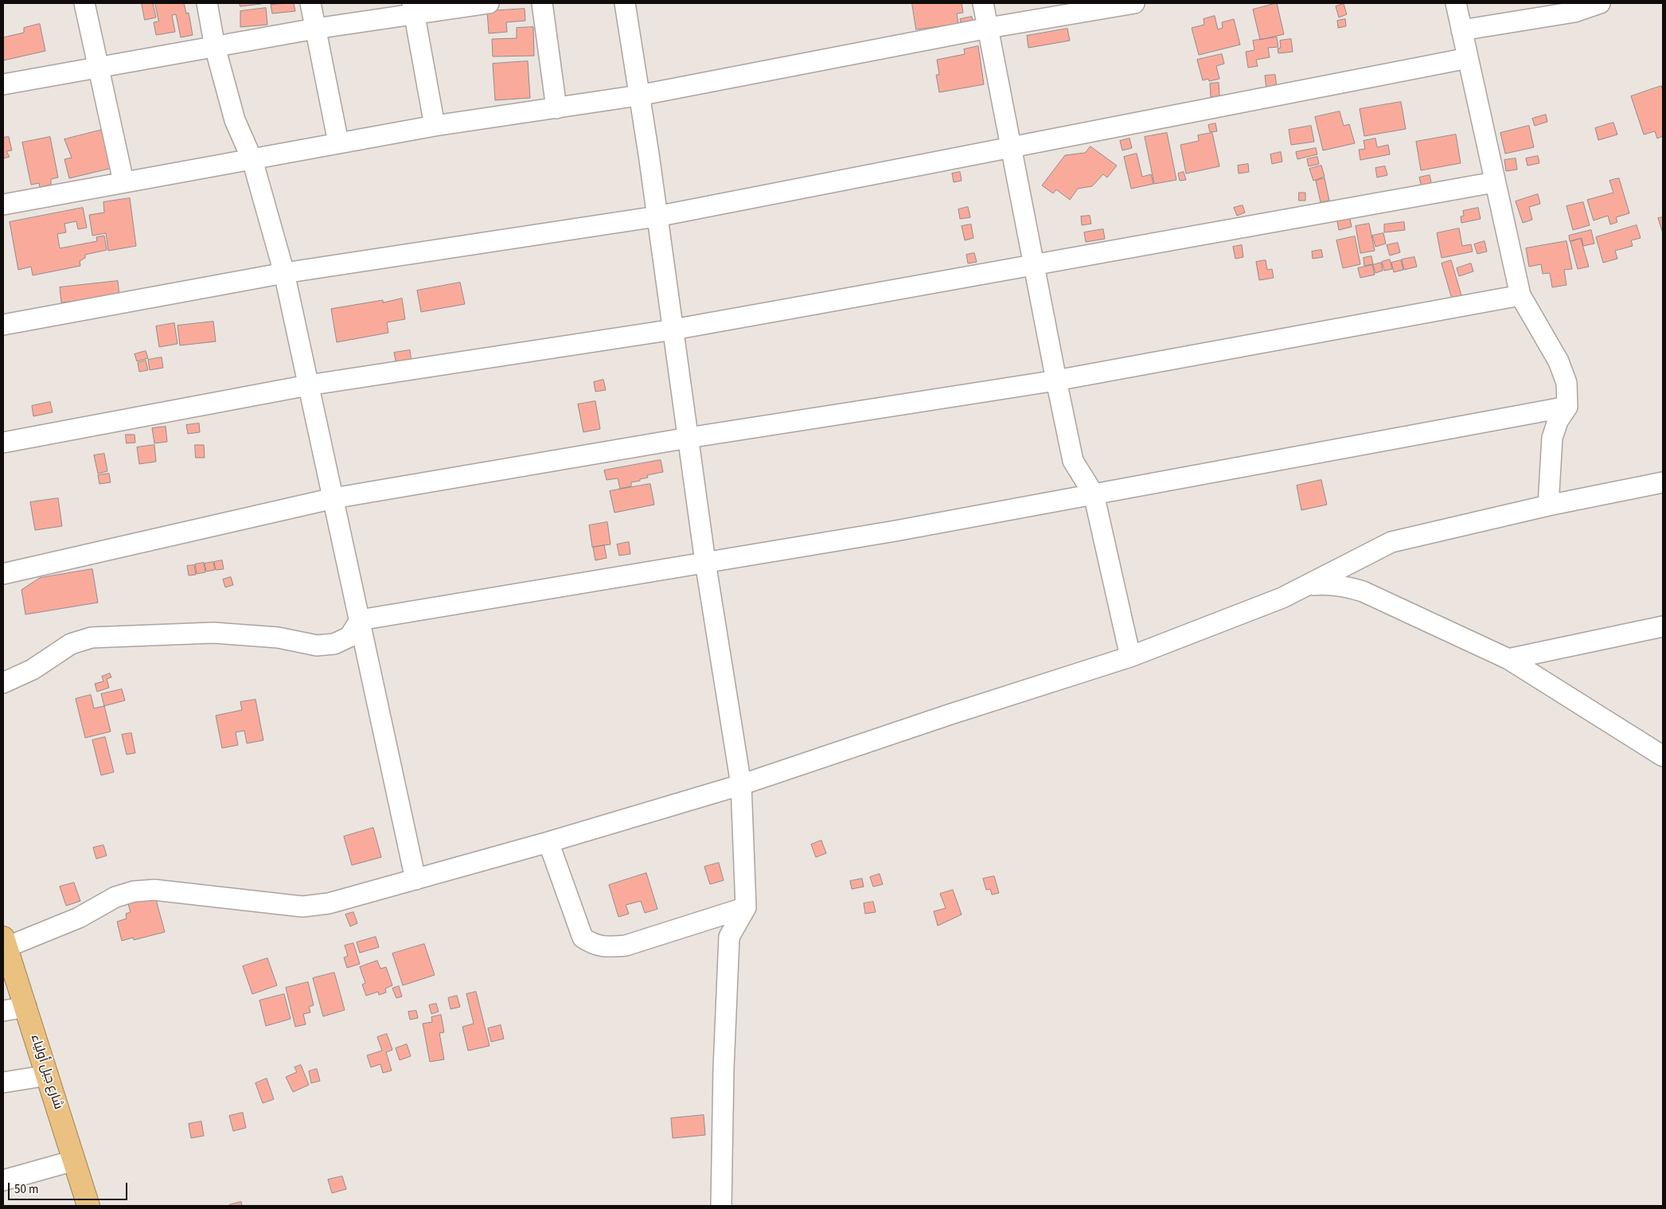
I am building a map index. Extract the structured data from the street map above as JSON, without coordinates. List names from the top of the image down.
{
  "streets": {
    "highway": ["شارع جبل أولياء"]
  },
  "scale_bar": "50 m"
}
